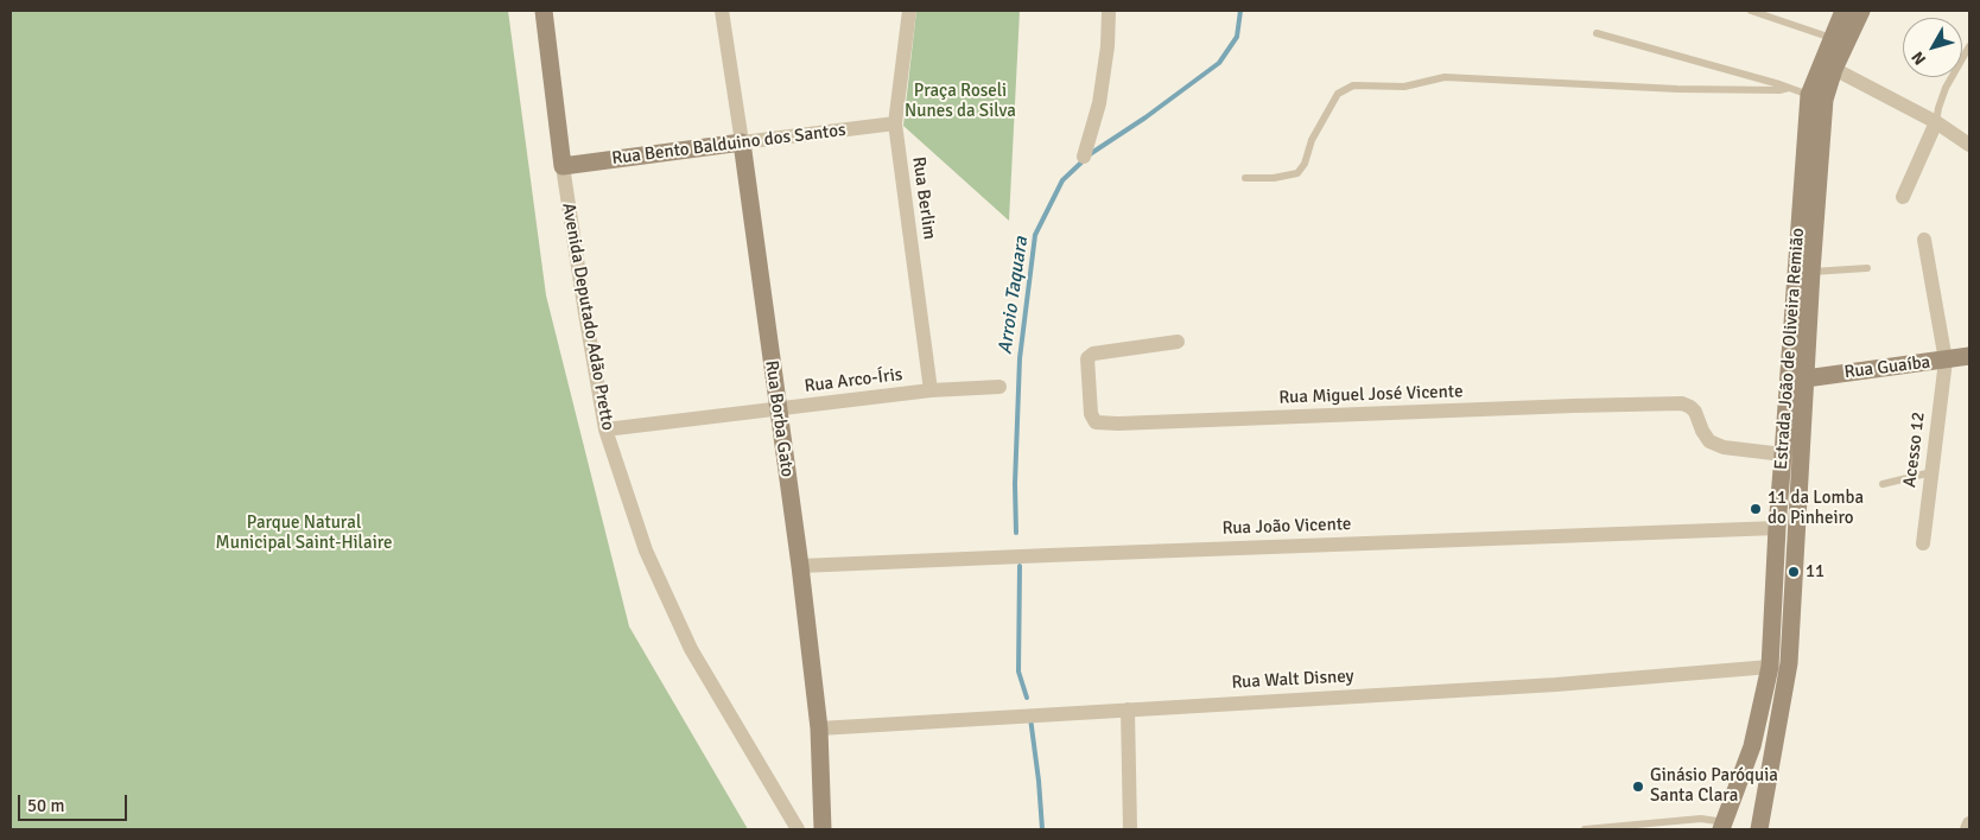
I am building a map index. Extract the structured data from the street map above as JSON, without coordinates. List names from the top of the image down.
{
  "streets": {
    "main road": [
      "Rua Bento Balduino dos Santos",
      "Avenida Deputado Adão Pretto",
      "Estrada João de Oliveira Remião",
      "Rua Guaíba",
      "Rua Borba Gato"
    ],
    "street": [
      "Rua Berlim",
      "Rua Arco-Íris",
      "Rua Miguel José Vicente",
      "Acesso 12",
      "Rua João Vicente",
      "Rua Walt Disney"
    ]
  },
  "crossings": [
    ["Rua Bento Balduino dos Santos", "Rua Berlim"],
    ["Rua Bento Balduino dos Santos", "Avenida Deputado Adão Pretto"],
    ["Rua Bento Balduino dos Santos", "Rua Borba Gato"],
    ["Rua Berlim", "Rua Arco-Íris"],
    ["Avenida Deputado Adão Pretto", "Rua Arco-Íris"],
    ["Estrada João de Oliveira Remião", "Rua Guaíba"],
    ["Estrada João de Oliveira Remião", "Rua Miguel José Vicente"],
    ["Estrada João de Oliveira Remião", "Rua João Vicente"],
    ["Estrada João de Oliveira Remião", "Rua Walt Disney"],
    ["Rua Guaíba", "Acesso 12"],
    ["Rua Arco-Íris", "Rua Borba Gato"],
    ["Rua Borba Gato", "Rua João Vicente"],
    ["Rua Borba Gato", "Rua Walt Disney"]
  ],
  "water": ["Arroio Taquara"],
  "parks": ["Praça Roseli Nunes da Silva", "Parque Natural Municipal Saint-Hilaire"],
  "places": ["11 da Lomba do Pinheiro", "11", "Ginásio Paróquia Santa Clara"],
  "scale_bar": "50 m",
  "north": "bottom left"
}
